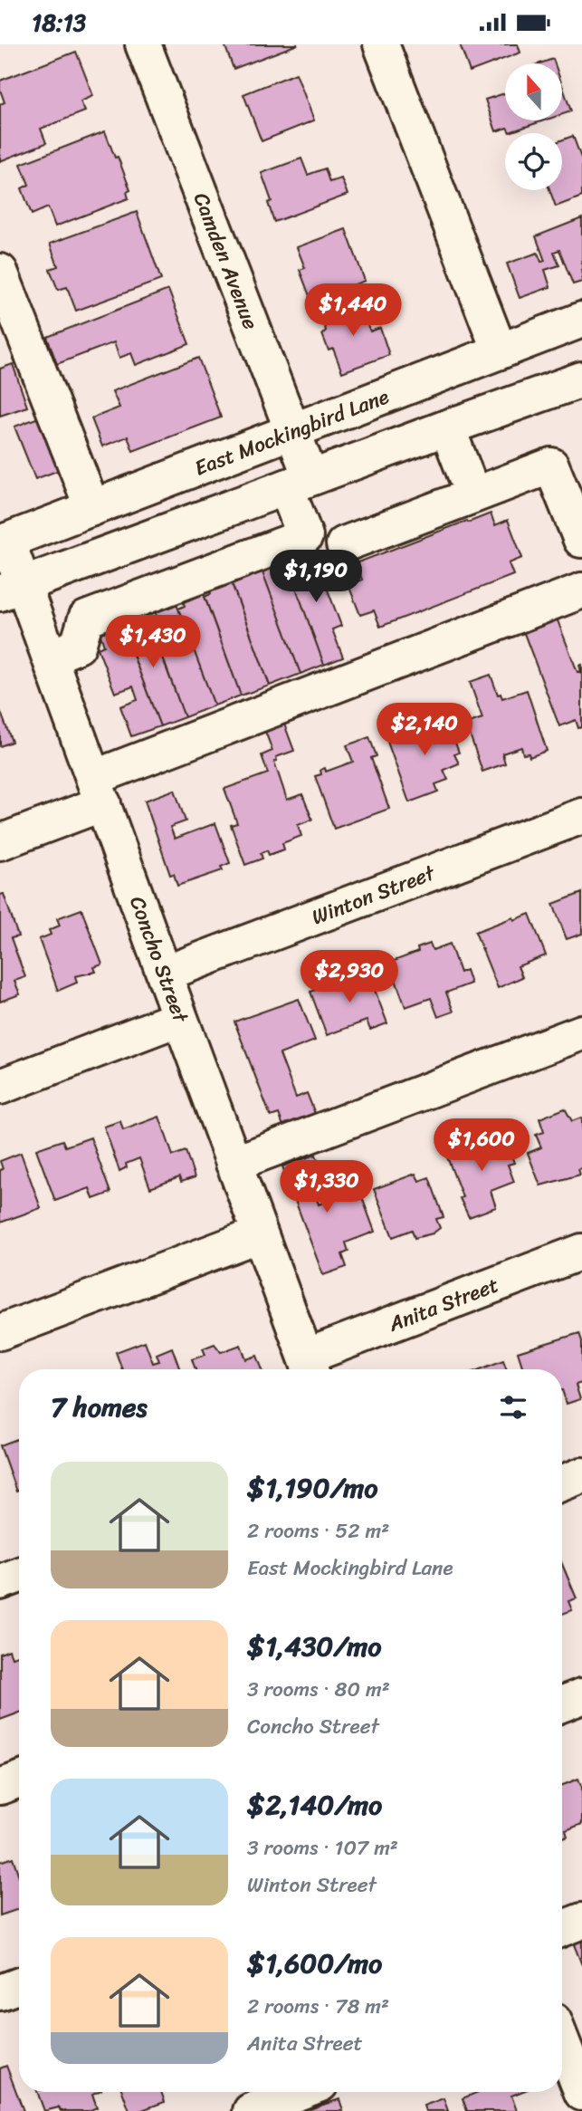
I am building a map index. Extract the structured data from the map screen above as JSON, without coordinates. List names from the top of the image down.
{
  "streets": {
    "street": [
      "Camden Avenue",
      "East Mockingbird Lane",
      "Winton Street",
      "Concho Street",
      "Anita Street"
    ]
  },
  "crossings": [
    ["Camden Avenue", "East Mockingbird Lane"],
    ["Camden Avenue", "Concho Street"],
    ["East Mockingbird Lane", "Concho Street"],
    ["Winton Street", "Concho Street"],
    ["Concho Street", "Anita Street"]
  ],
  "north": "top",
  "page": {
    "status": "18:13",
    "price": [
      "$1,440",
      "$1,190",
      "$1,430",
      "$2,140",
      "$2,930",
      "$1,600",
      "$1,330"
    ],
    "heading": "7 homes",
    "list": [
      {
        "name": "$1,190/mo",
        "note": "2 rooms · 52 m² · East Mockingbird Lane"
      },
      {
        "name": "$1,430/mo",
        "note": "3 rooms · 80 m² · Concho Street"
      },
      {
        "name": "$2,140/mo",
        "note": "3 rooms · 107 m² · Winton Street"
      },
      {
        "name": "$1,600/mo",
        "note": "2 rooms · 78 m² · Anita Street"
      }
    ]
  }
}
